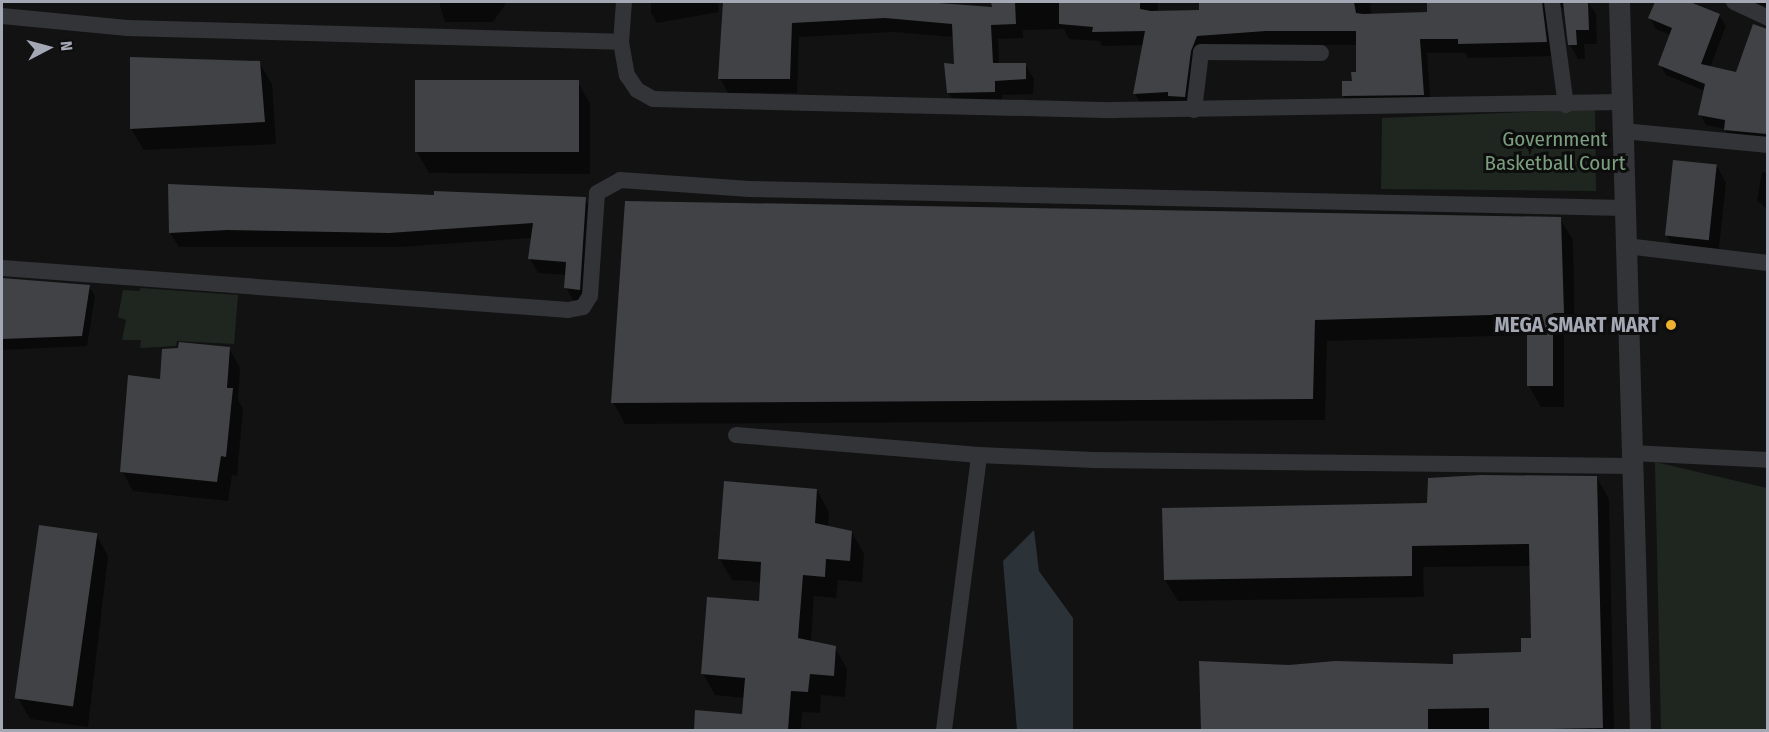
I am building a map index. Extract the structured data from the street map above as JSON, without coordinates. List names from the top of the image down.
{
  "parks": ["Government Basketball Court"],
  "places": ["MEGA SMART MART"],
  "north": "right"
}
